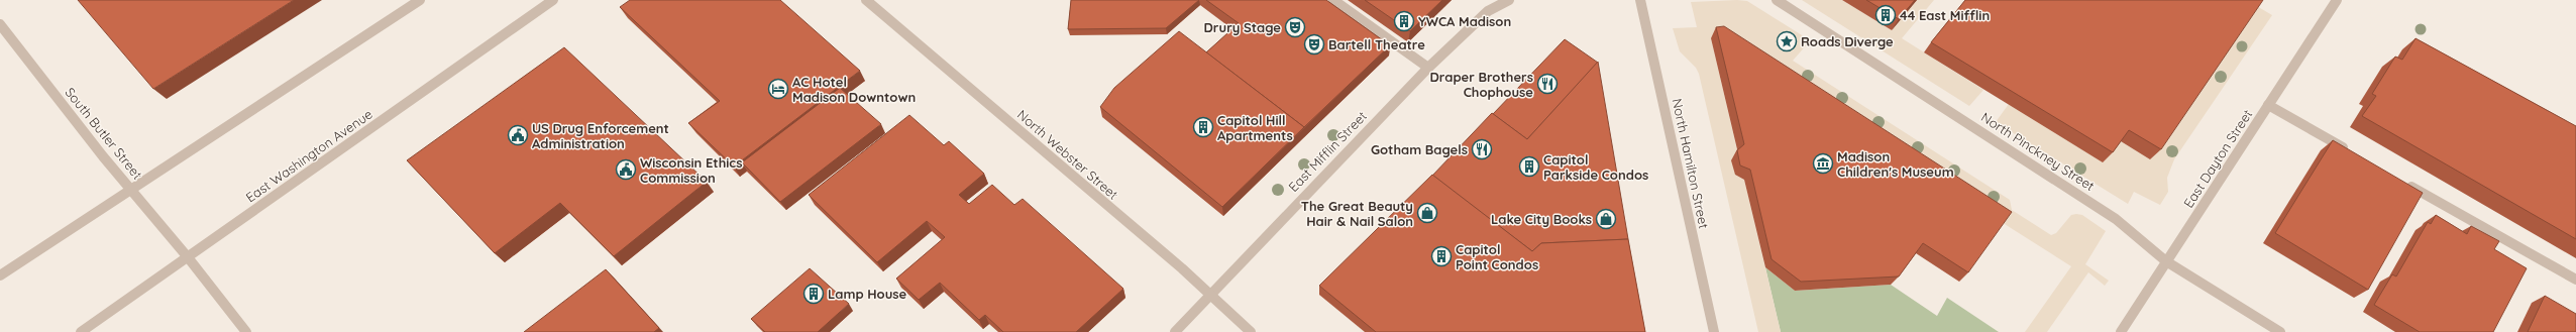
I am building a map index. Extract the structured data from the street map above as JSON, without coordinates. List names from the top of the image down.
{
  "streets": {
    "street": [
      "South Butler Street",
      "East Mifflin Street",
      "North Pinckney Street",
      "North Webster Street",
      "East Washington Avenue",
      "East Dayton Street",
      "North Hamilton Street"
    ]
  },
  "crossings": [
    ["South Butler Street", "East Washington Avenue"],
    ["East Mifflin Street", "North Webster Street"],
    ["North Pinckney Street", "East Dayton Street"]
  ],
  "places": {
    "building": [
      "44 East Mifflin",
      "YWCA Madison",
      "Capitol Hill Apartments",
      "Capitol Parkside Condos",
      "Capitol Point Condos",
      "Lamp House"
    ],
    "theatre": ["Drury Stage", "Bartell Theatre"],
    "place": ["Roads Diverge"],
    "restaurant": ["Draper Brothers Chophouse", "Gotham Bagels"],
    "hotel": ["AC Hotel Madison Downtown"],
    "public building": ["US Drug Enforcement Administration", "Wisconsin Ethics Commission"],
    "museum": ["Madison Children's Museum"],
    "shop": ["The Great Beauty Hair & Nail Salon", "Lake City Books"]
  }
}
